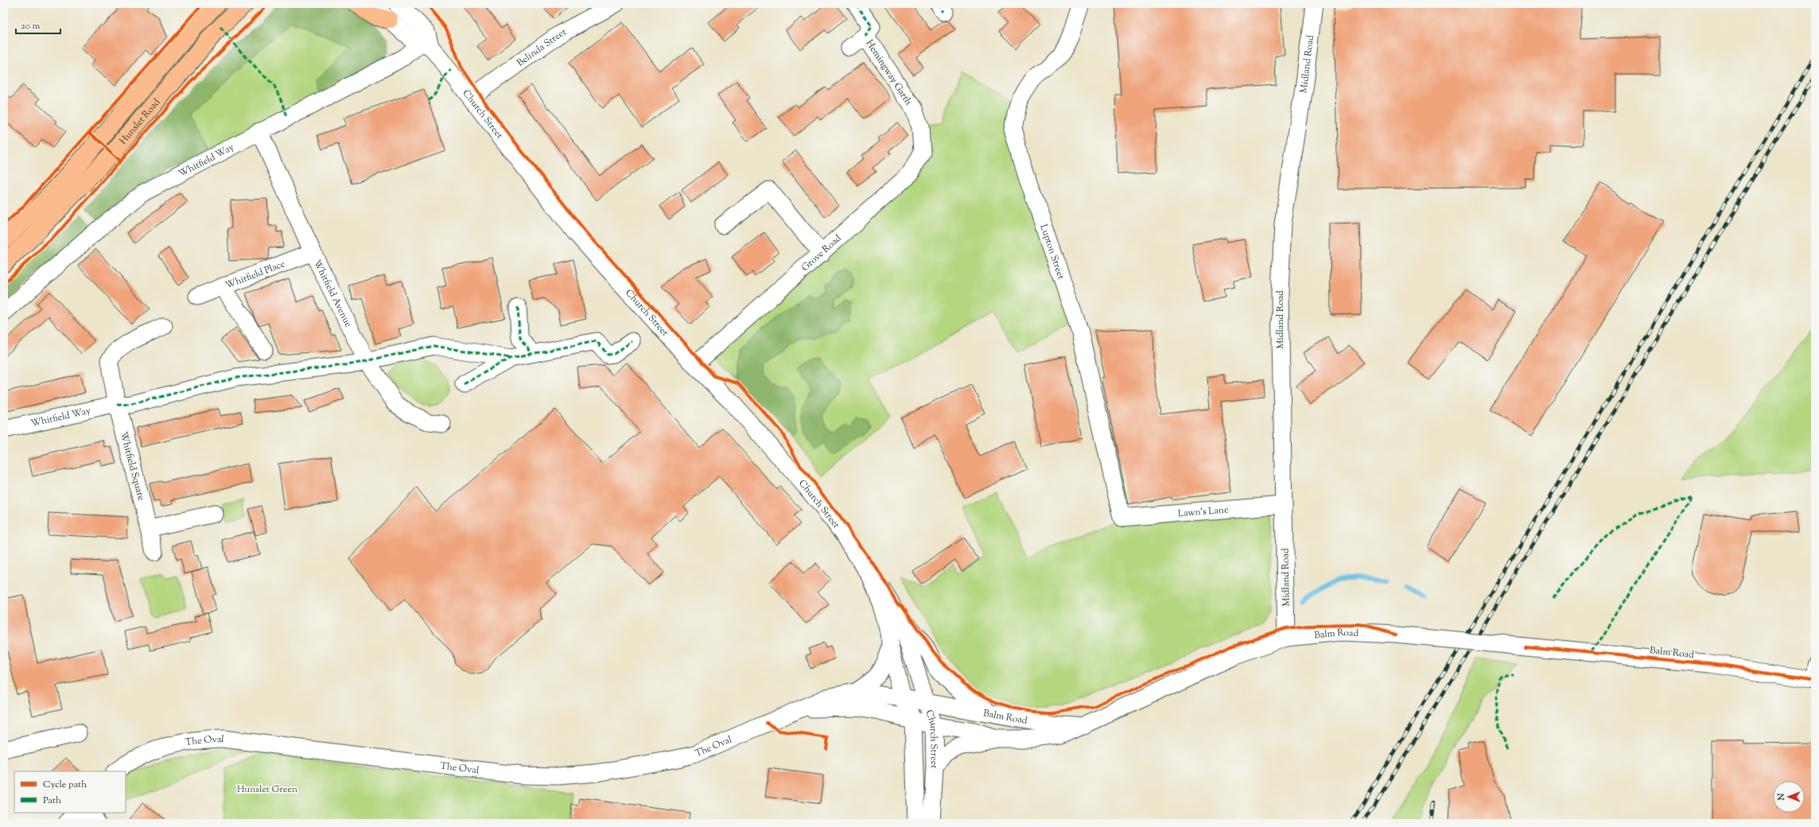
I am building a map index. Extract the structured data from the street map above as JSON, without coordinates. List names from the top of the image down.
{
  "streets": {
    "main road": ["Hunslet Road"],
    "street": [
      "Belinda Street",
      "Midland Road",
      "Hemingway Garth",
      "Church Street",
      "Whitfield Way",
      "Lupton Street",
      "Grove Road",
      "Whitfield Place",
      "Whitfield Avenue",
      "Whitfield Square",
      "Lawn's Lane",
      "Balm Road",
      "The Oval"
    ]
  },
  "crossings": [
    ["Belinda Street", "Church Street"],
    ["Midland Road", "Lawn's Lane"],
    ["Midland Road", "Balm Road"],
    ["Hemingway Garth", "Grove Road"],
    ["Church Street", "Whitfield Way"],
    ["Church Street", "Grove Road"],
    ["Church Street", "Balm Road"],
    ["Church Street", "The Oval"],
    ["Whitfield Way", "Whitfield Avenue"],
    ["Whitfield Way", "Whitfield Square"],
    ["Lupton Street", "Lawn's Lane"],
    ["Whitfield Place", "Whitfield Avenue"],
    ["Balm Road", "The Oval"]
  ],
  "parks": ["Hunslet Green"],
  "legend": ["Cycle path", "Path"],
  "scale_bar": "20 m",
  "north": "left"
}
